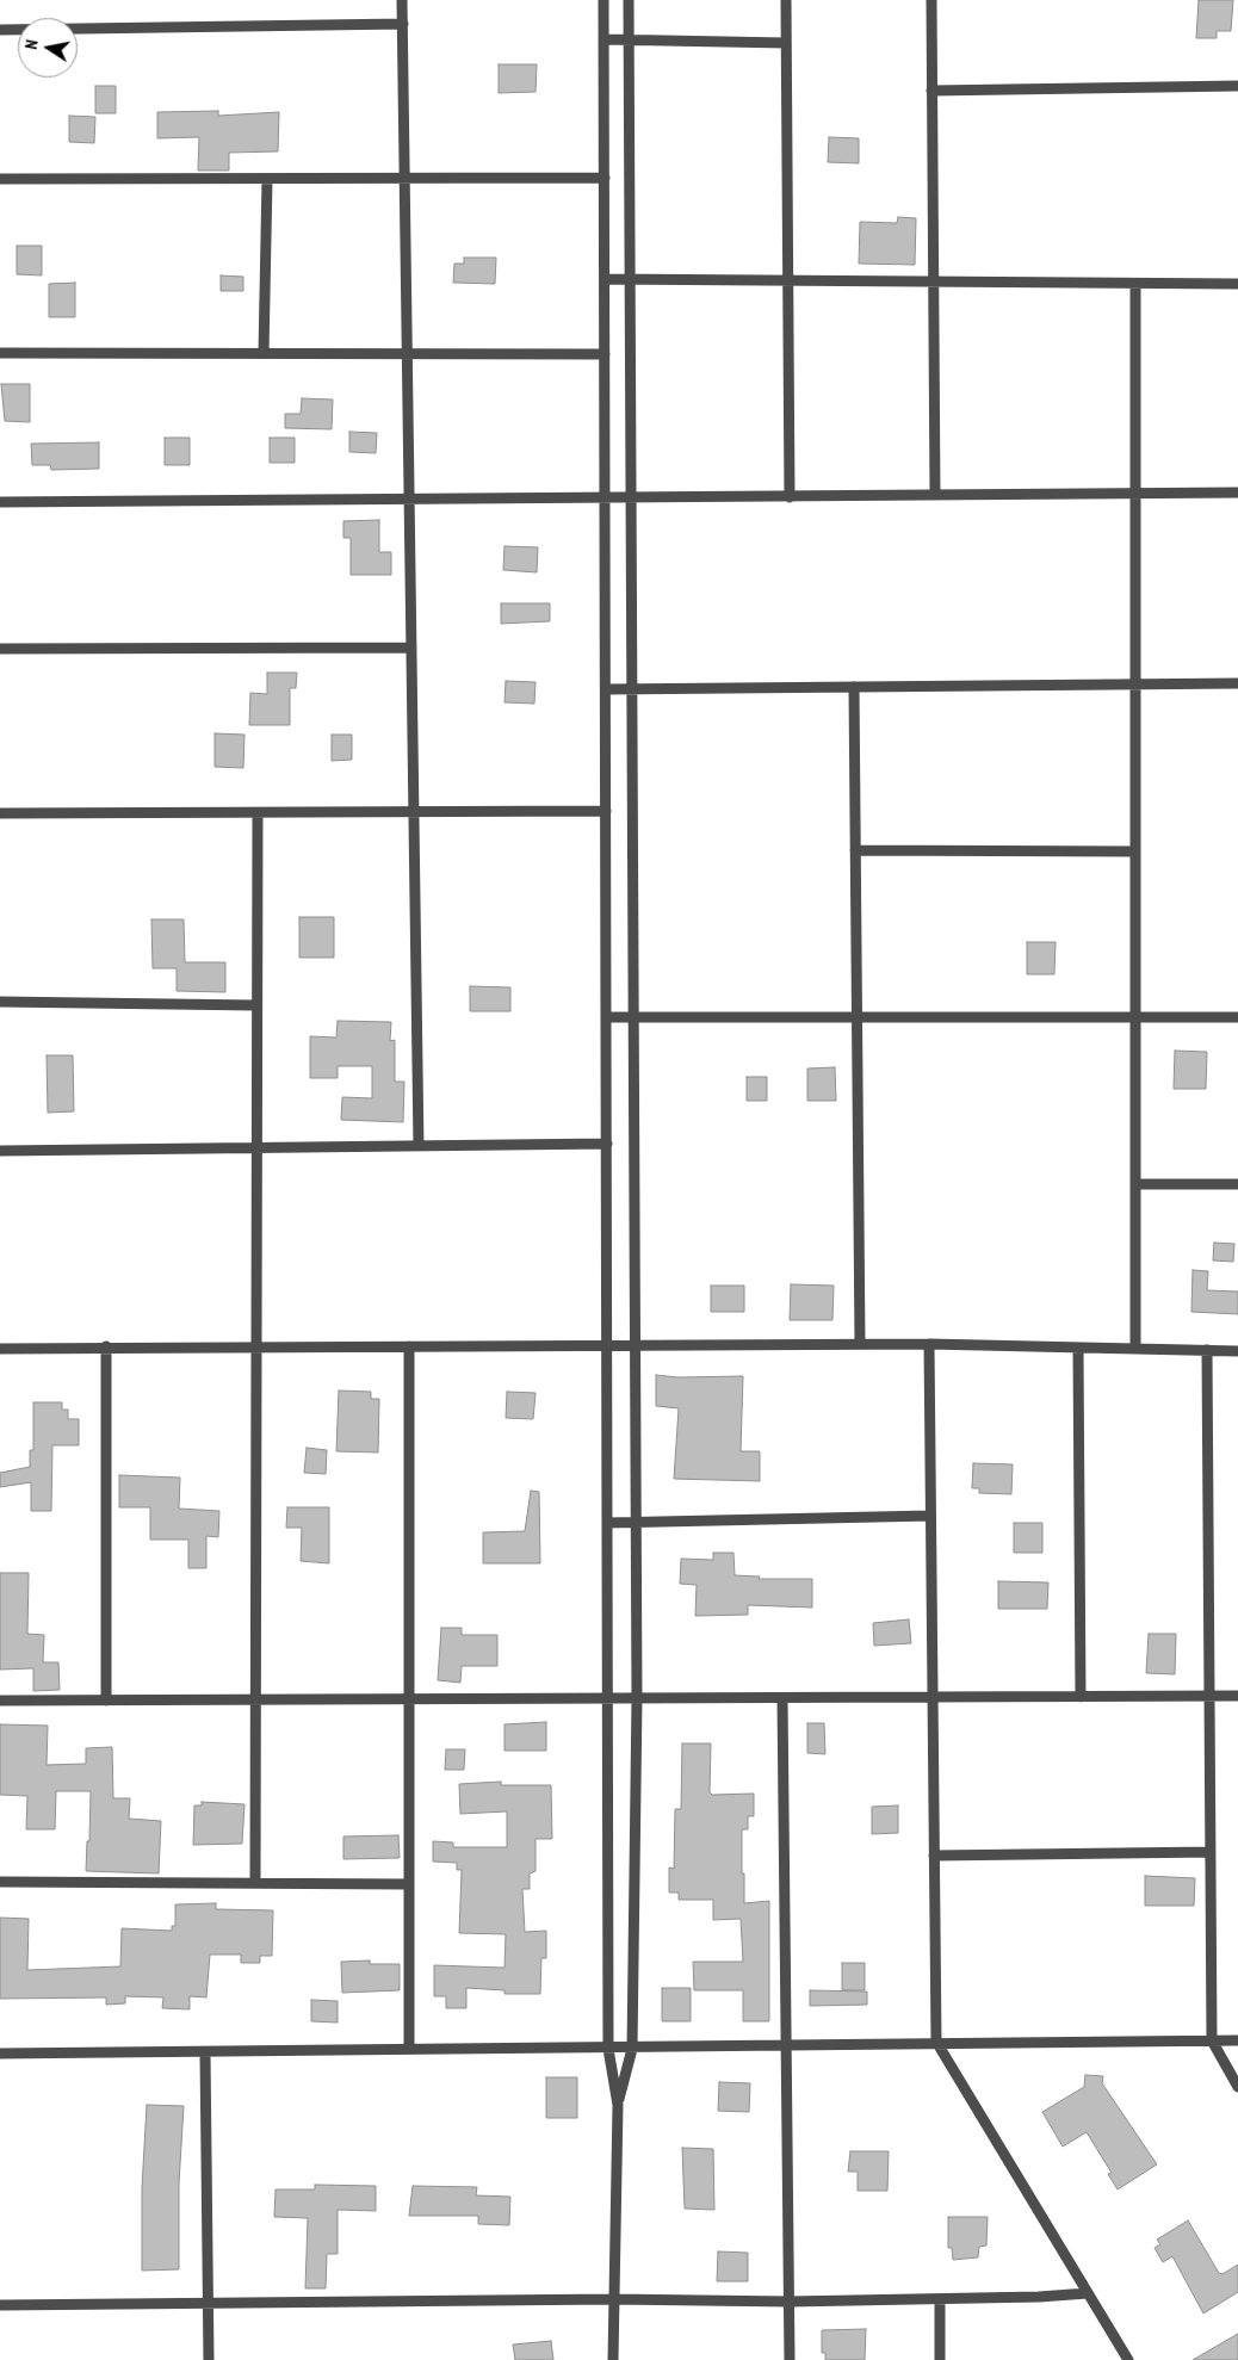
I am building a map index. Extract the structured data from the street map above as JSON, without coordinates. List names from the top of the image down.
{
  "north": "left"
}
